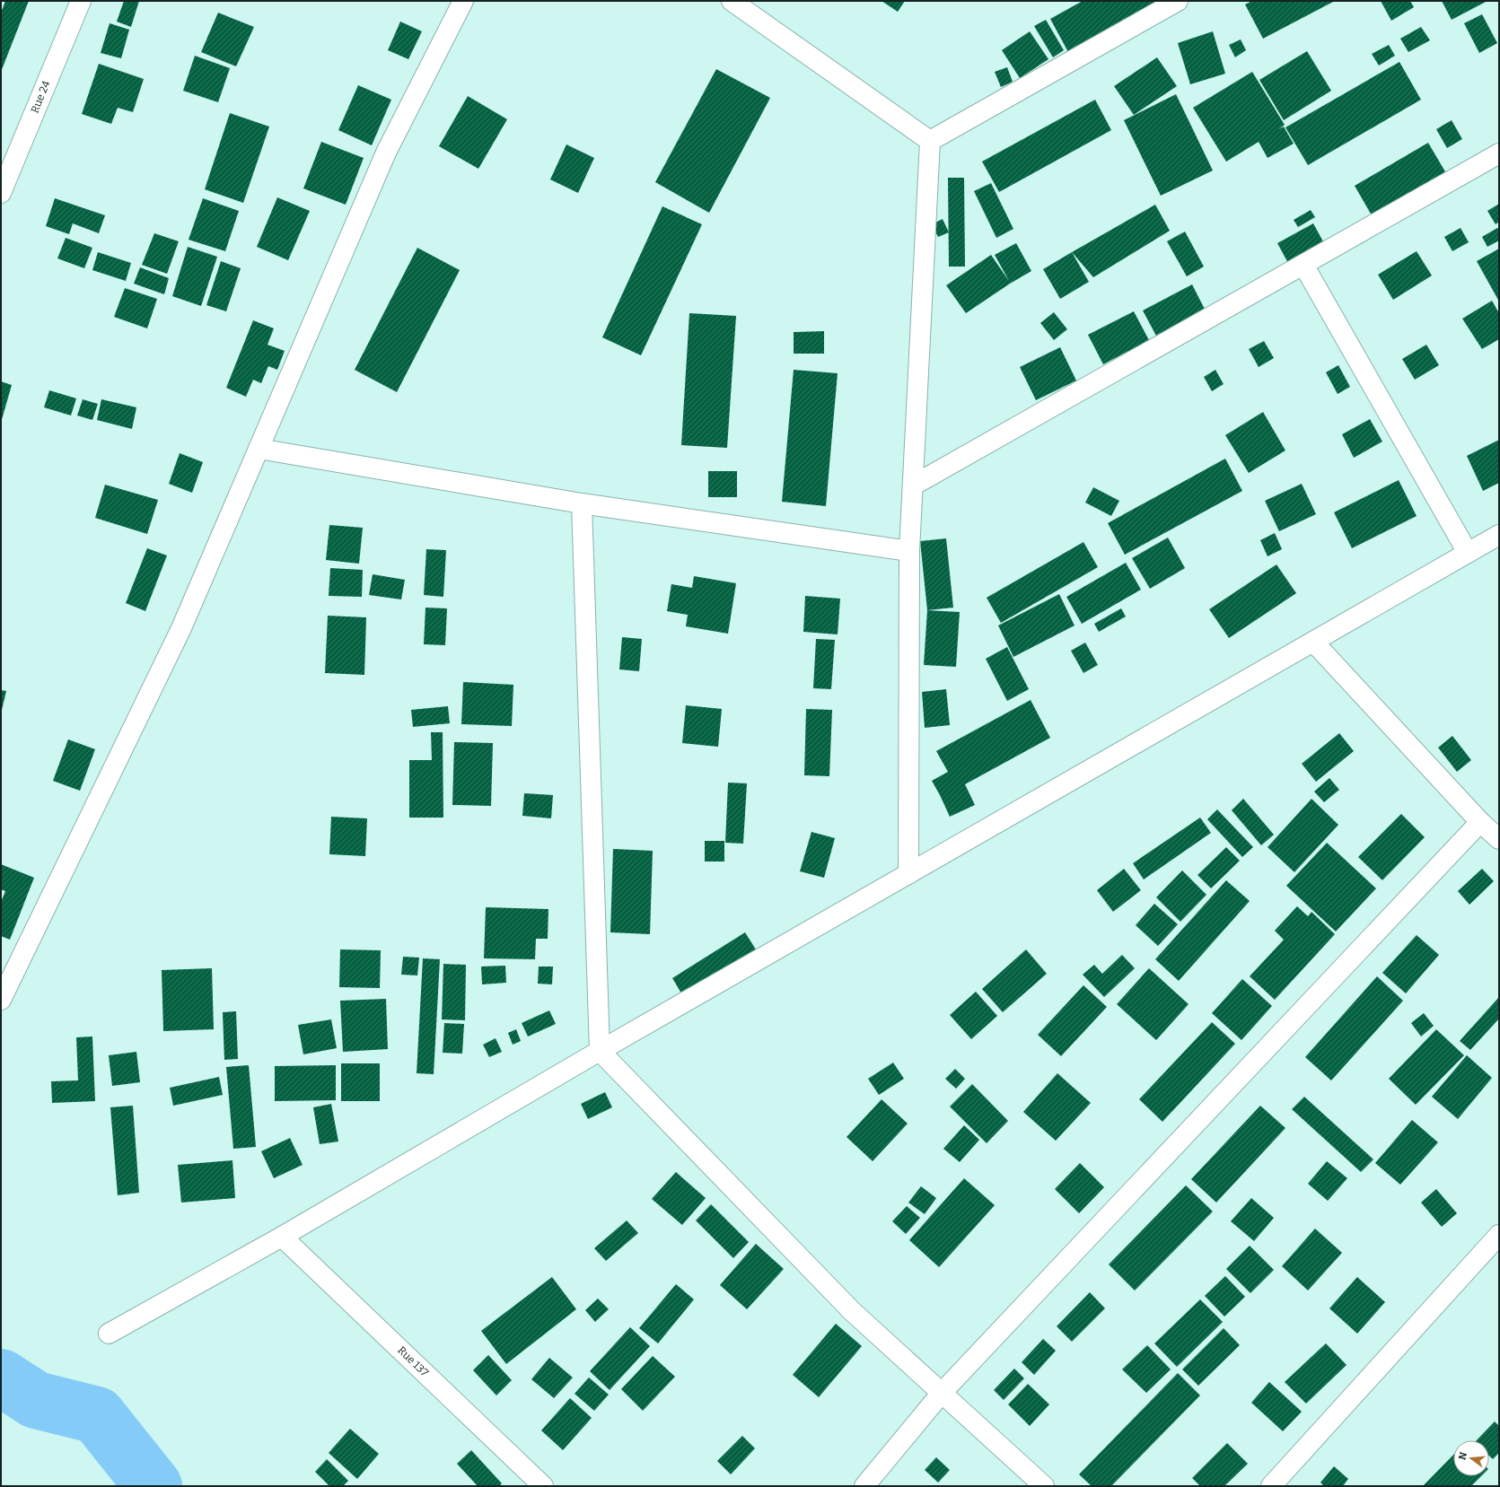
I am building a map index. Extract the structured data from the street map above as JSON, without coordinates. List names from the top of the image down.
{
  "streets": {
    "street": ["Rue 24", "Rue 137"]
  },
  "north": "left"
}
